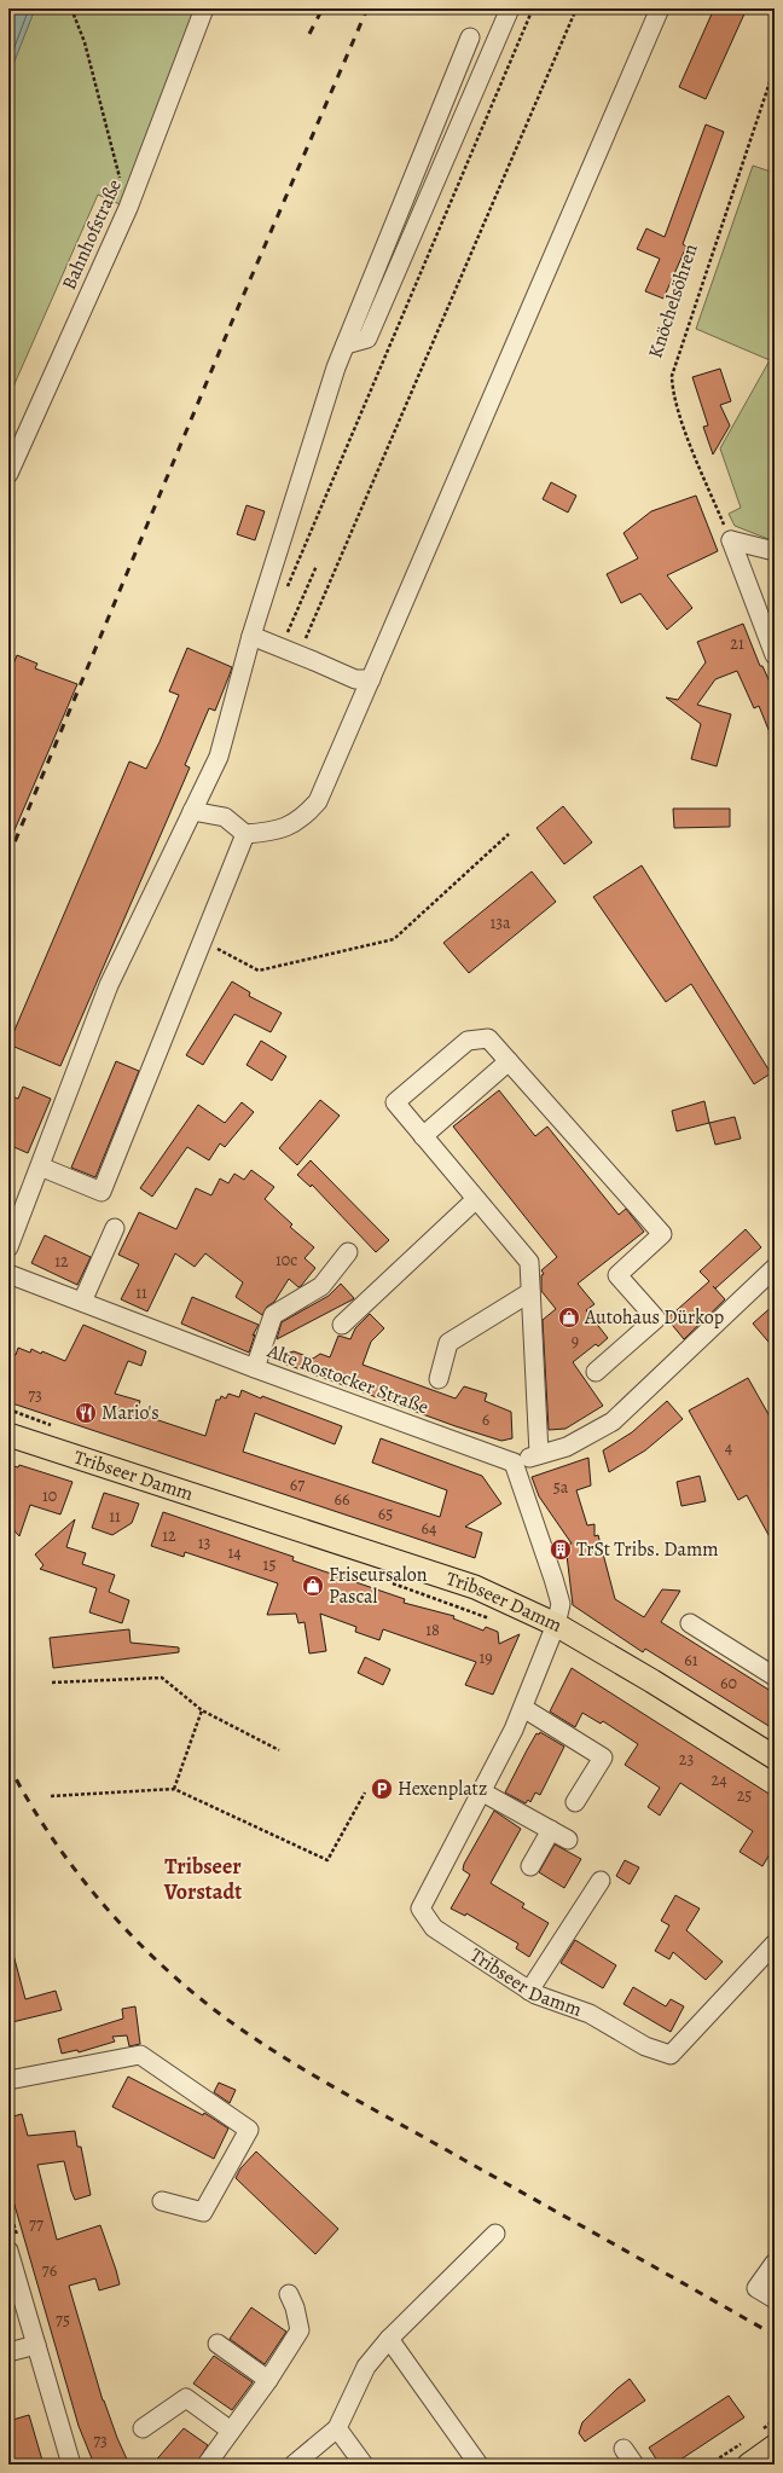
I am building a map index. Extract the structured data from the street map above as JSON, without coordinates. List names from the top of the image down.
{
  "streets": {
    "main road": ["Tribseer Damm"],
    "street": ["Bahnhofstraße", "Alte Rostocker Straße"],
    "path": ["Knöchelsöhren"]
  },
  "districts": ["Tribseer Vorstadt"],
  "places": {
    "shop": ["Autohaus Dürkop", "Friseursalon Pascal"],
    "restaurant": ["Mario's"],
    "building": ["TrSt Tribs. Damm"],
    "parking": ["Hexenplatz"]
  },
  "house_numbers": [
    "21",
    "13a",
    "10c",
    "12",
    "11",
    "9",
    "73",
    "6",
    "4",
    "67",
    "5a",
    "10",
    "66",
    "65",
    "11",
    "64",
    "12",
    "13",
    "14",
    "15",
    "18",
    "19",
    "61",
    "60",
    "23",
    "24",
    "25",
    "77",
    "76",
    "75",
    "73"
  ]
}
